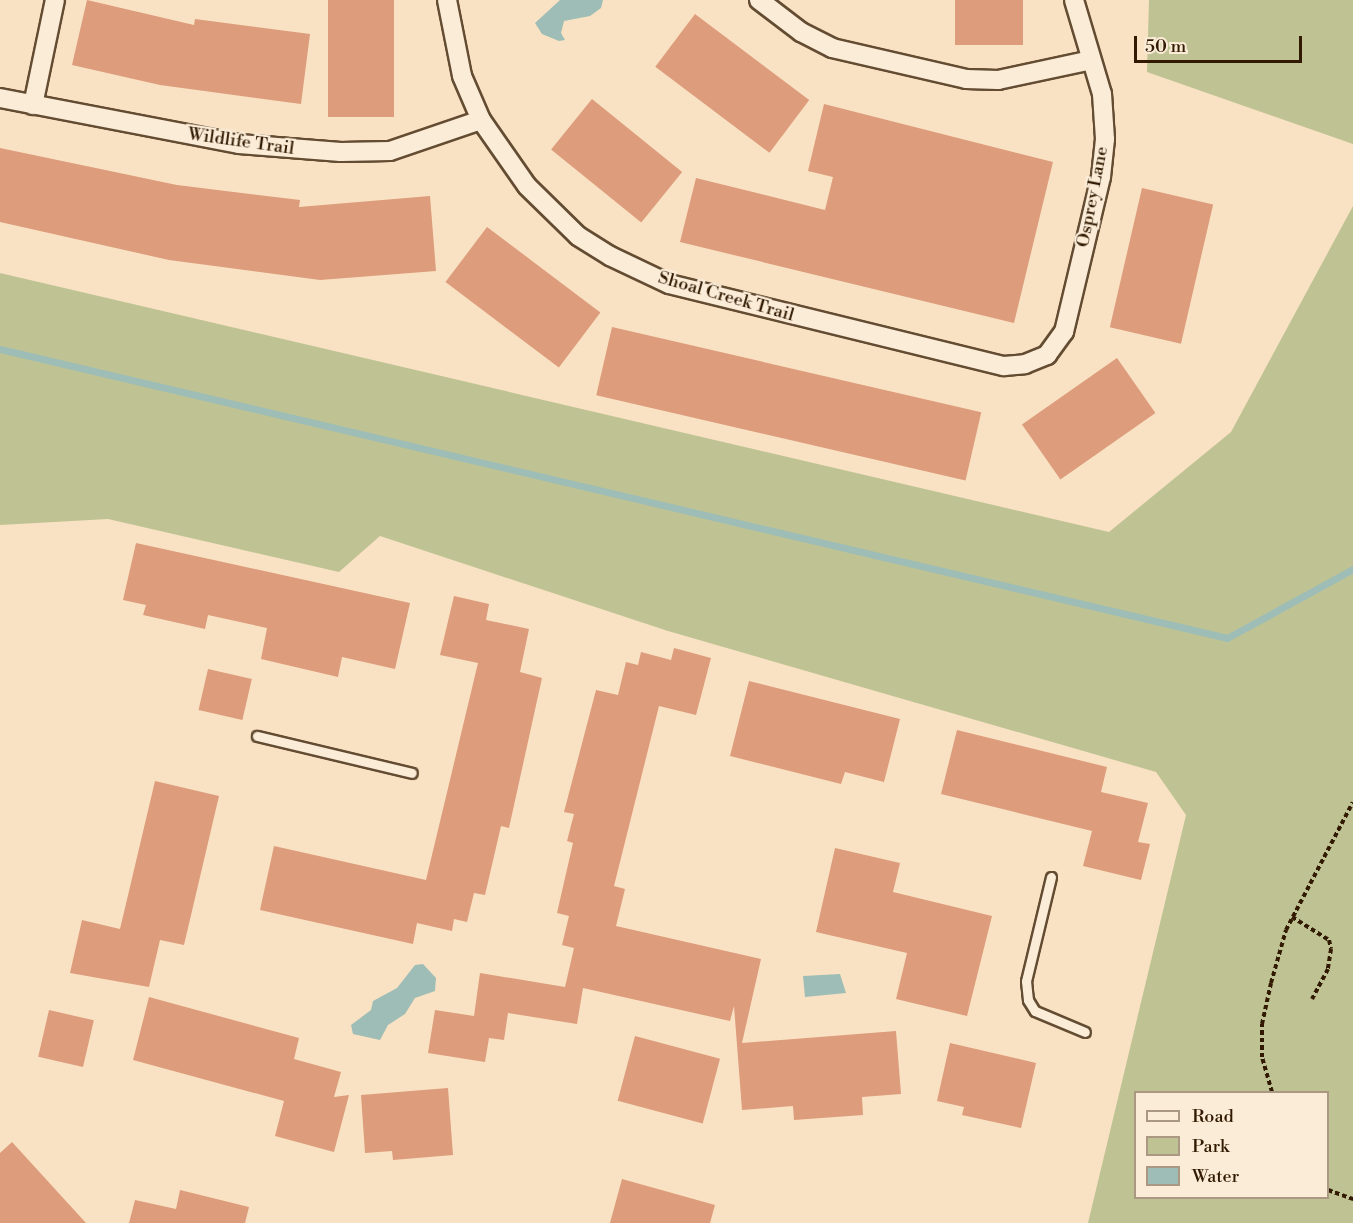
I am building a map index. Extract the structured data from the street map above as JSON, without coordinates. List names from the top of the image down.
{
  "streets": {
    "street": ["Wildlife Trail", "Osprey Lane", "Shoal Creek Trail"]
  },
  "crossings": [
    ["Wildlife Trail", "Shoal Creek Trail"],
    ["Osprey Lane", "Shoal Creek Trail"]
  ],
  "legend": ["Road", "Park", "Water"],
  "scale_bar": "50 m"
}
